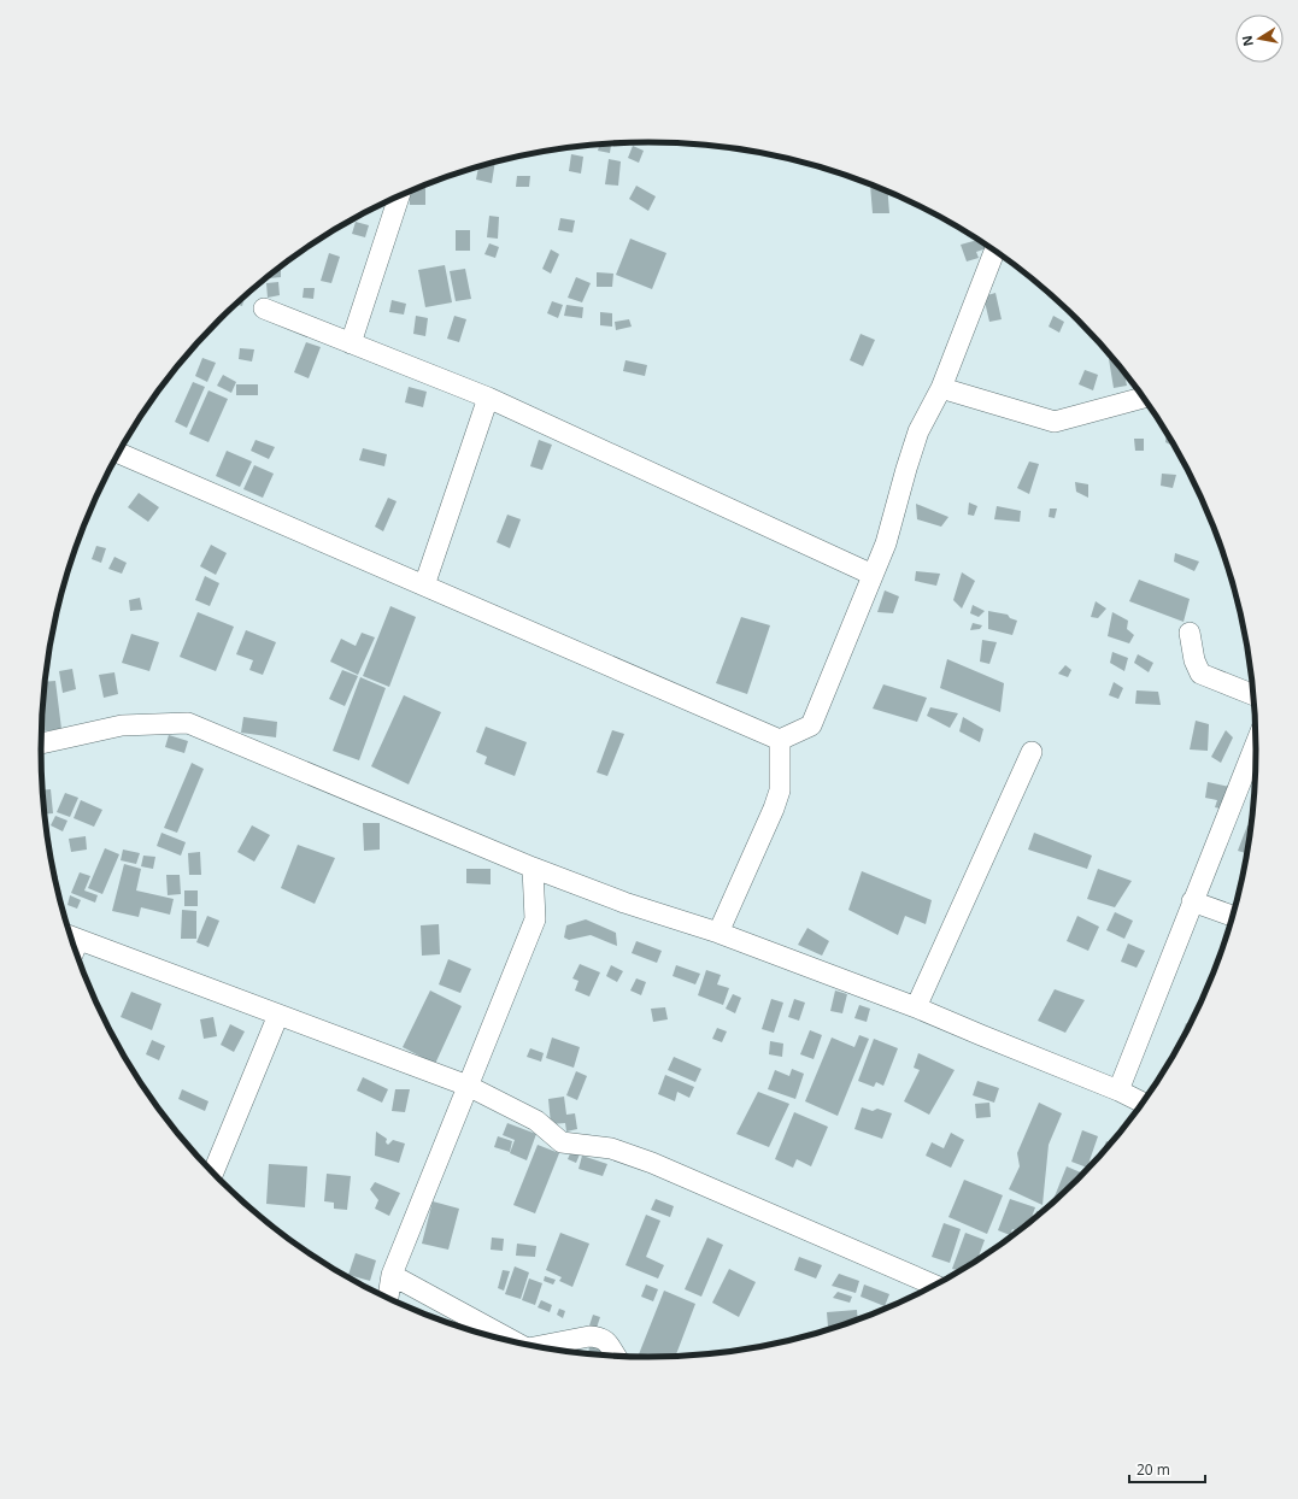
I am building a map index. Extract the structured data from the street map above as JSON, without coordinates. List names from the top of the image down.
{
  "scale_bar": "20 m",
  "north": "left"
}
